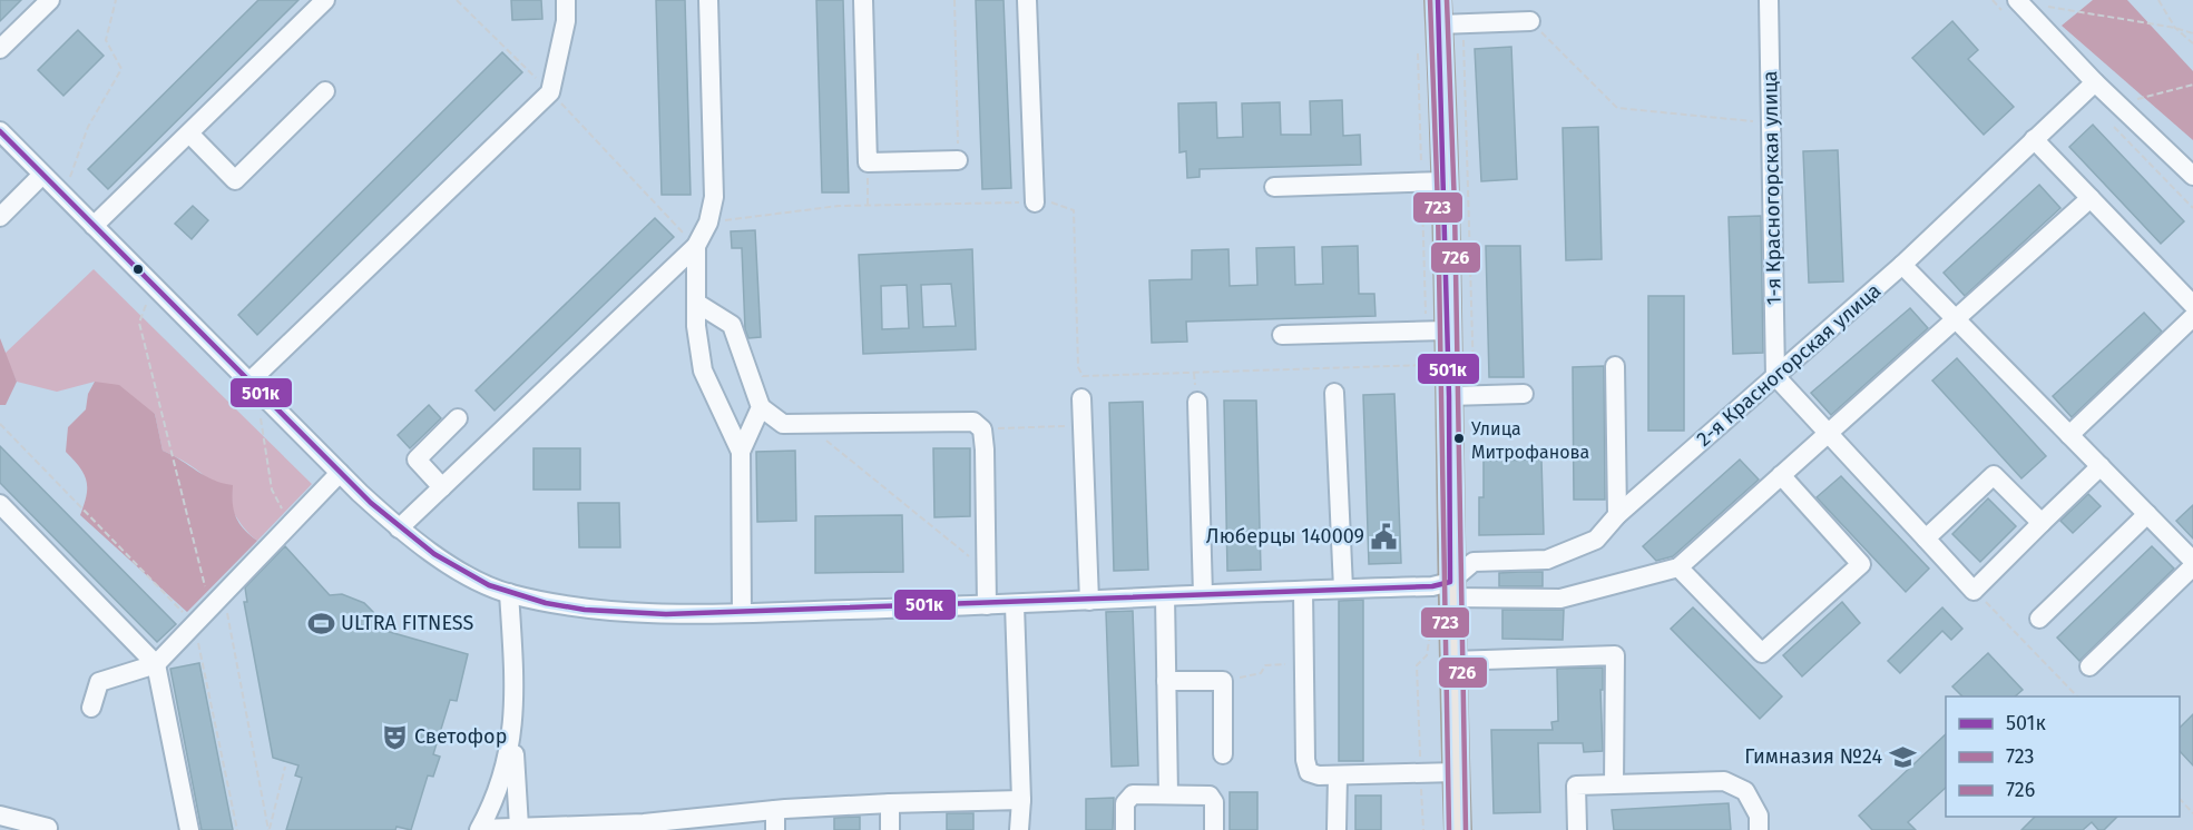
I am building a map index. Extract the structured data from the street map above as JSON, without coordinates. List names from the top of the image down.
{
  "streets": {
    "street": ["1-я Красногорская улица", "2-я Красногорская улица"]
  },
  "crossings": [
    ["1-я Красногорская улица", "2-я Красногорская улица"]
  ],
  "places": {
    "other": ["Улица Митрофанова"],
    "public building": ["Люберцы 140009"],
    "sports": ["ULTRA FITNESS"],
    "theatre": ["Светофор"],
    "school or university": ["Гимназия №24"]
  },
  "lines": ["transit line 501к", "transit line 723", "transit line 726"],
  "legend": ["501к", "723", "726"]
}
